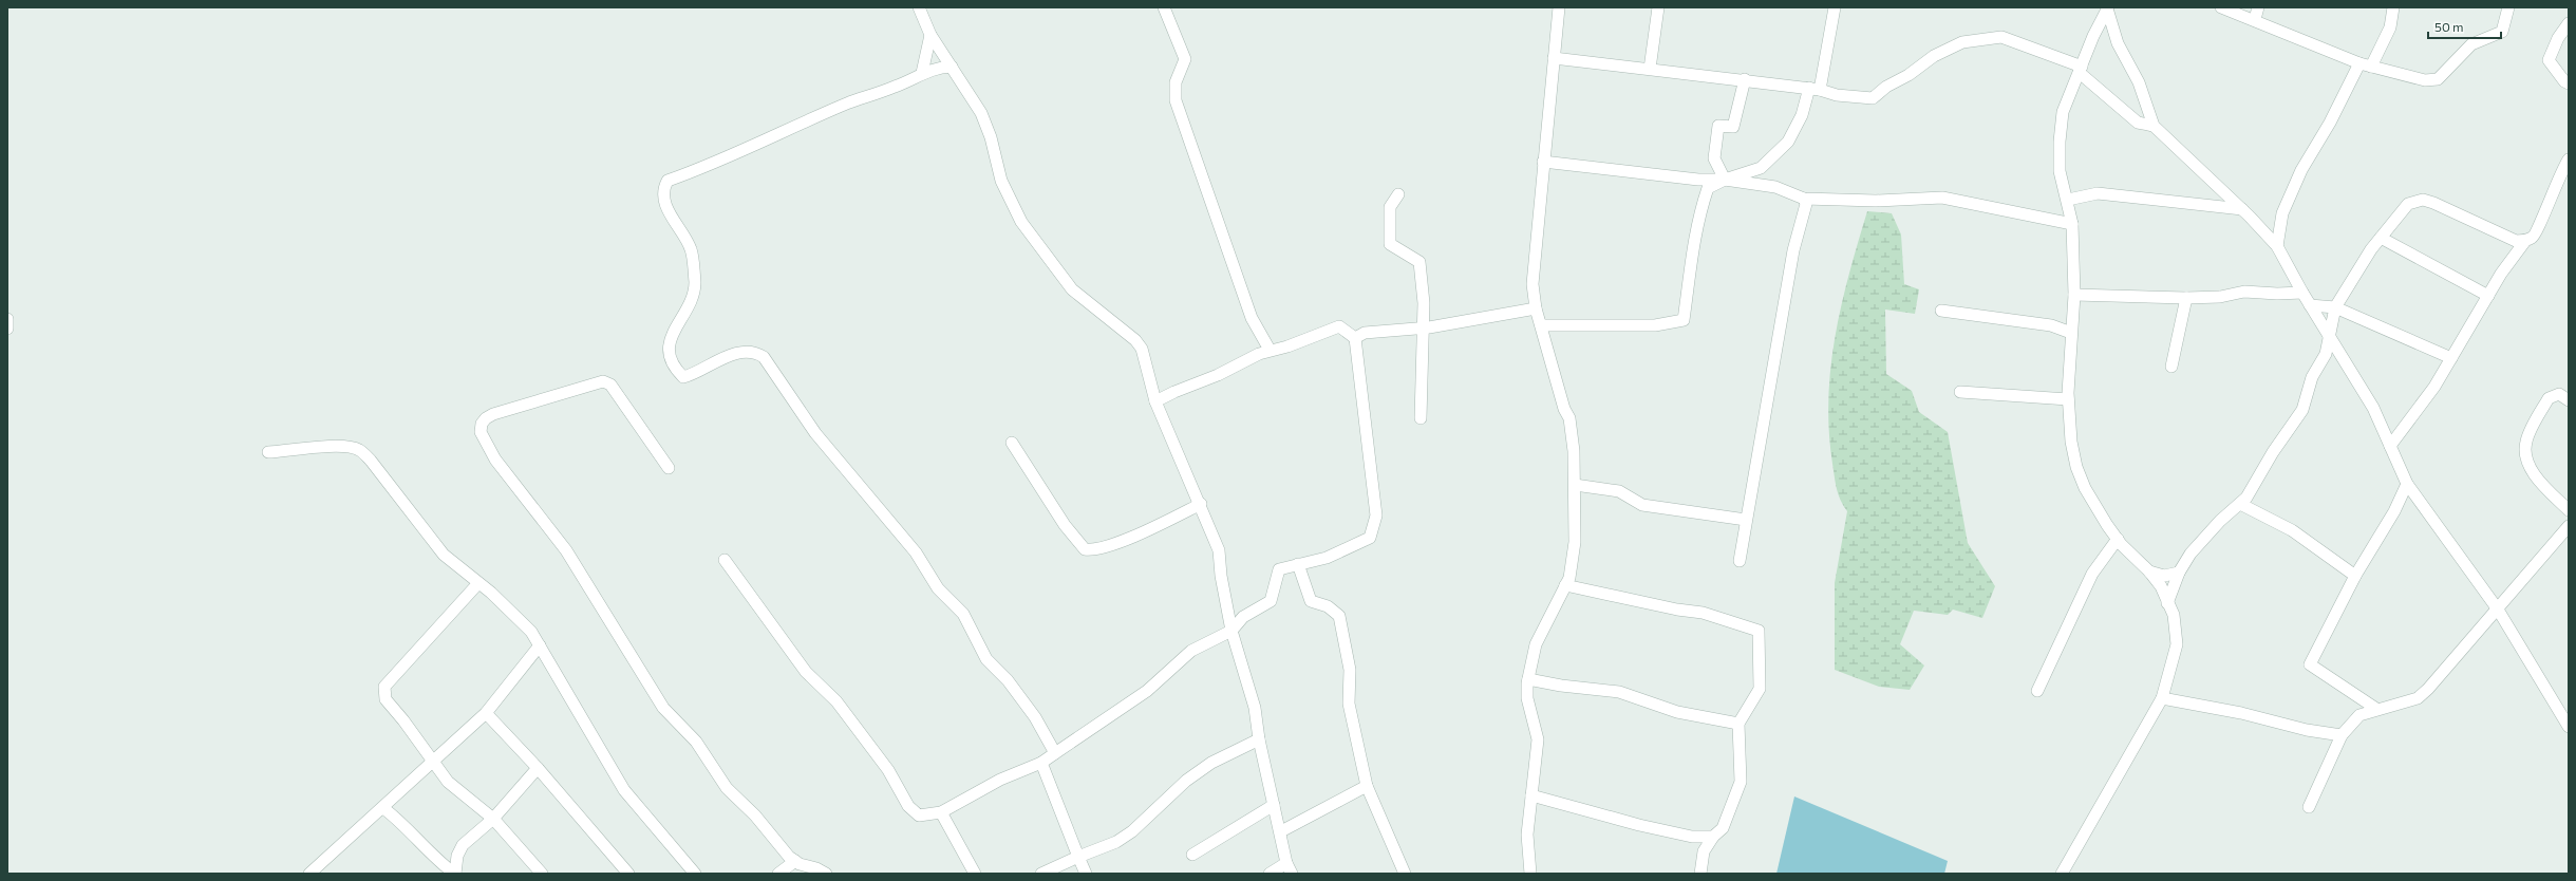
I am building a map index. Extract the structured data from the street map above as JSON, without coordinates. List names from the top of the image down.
{
  "scale_bar": "50 m"
}
